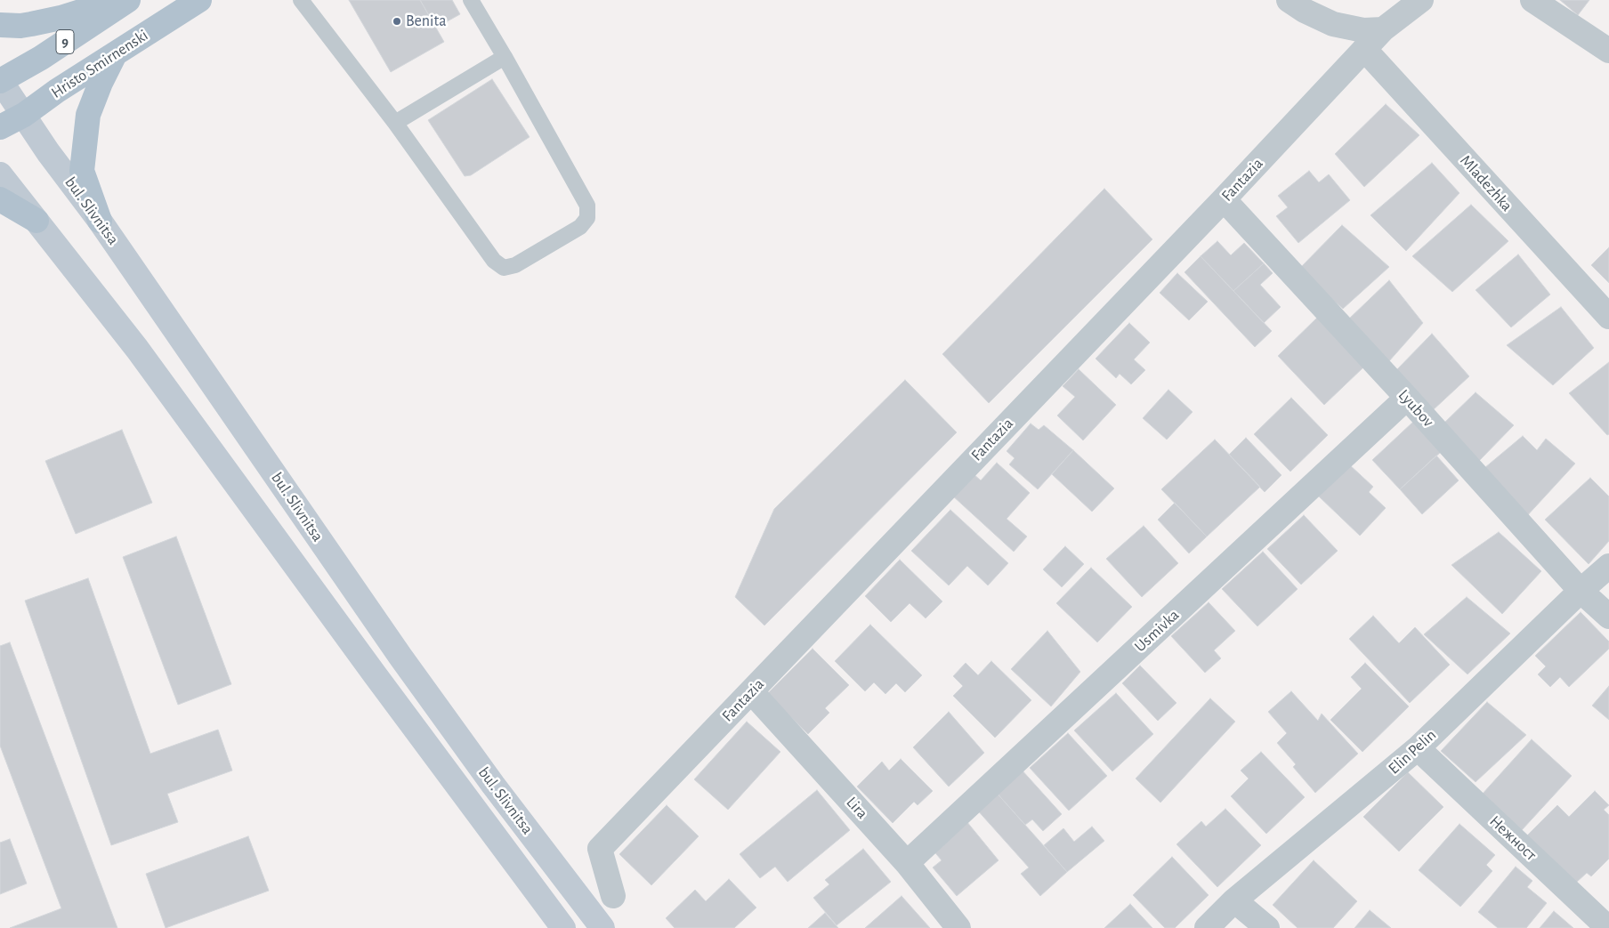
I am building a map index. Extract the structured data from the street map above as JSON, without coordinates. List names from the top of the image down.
{
  "streets": {
    "main road": ["9", "Hristo Smirnenski", "bul. Slivnitsa"],
    "street": [
      "Fantazia",
      "Mladezhka",
      "Lyubov",
      "Usmivka",
      "Elin Pelin",
      "Lira",
      "Нежност"
    ]
  },
  "crossings": [
    ["9", "bul. Slivnitsa"],
    ["Hristo Smirnenski", "bul. Slivnitsa"],
    ["Fantazia", "Mladezhka"],
    ["Fantazia", "Lyubov"],
    ["Fantazia", "Lira"],
    ["Lyubov", "Usmivka"],
    ["Lyubov", "Elin Pelin"],
    ["Usmivka", "Lira"],
    ["Elin Pelin", "Нежност"]
  ],
  "places": ["Benita"]
}
